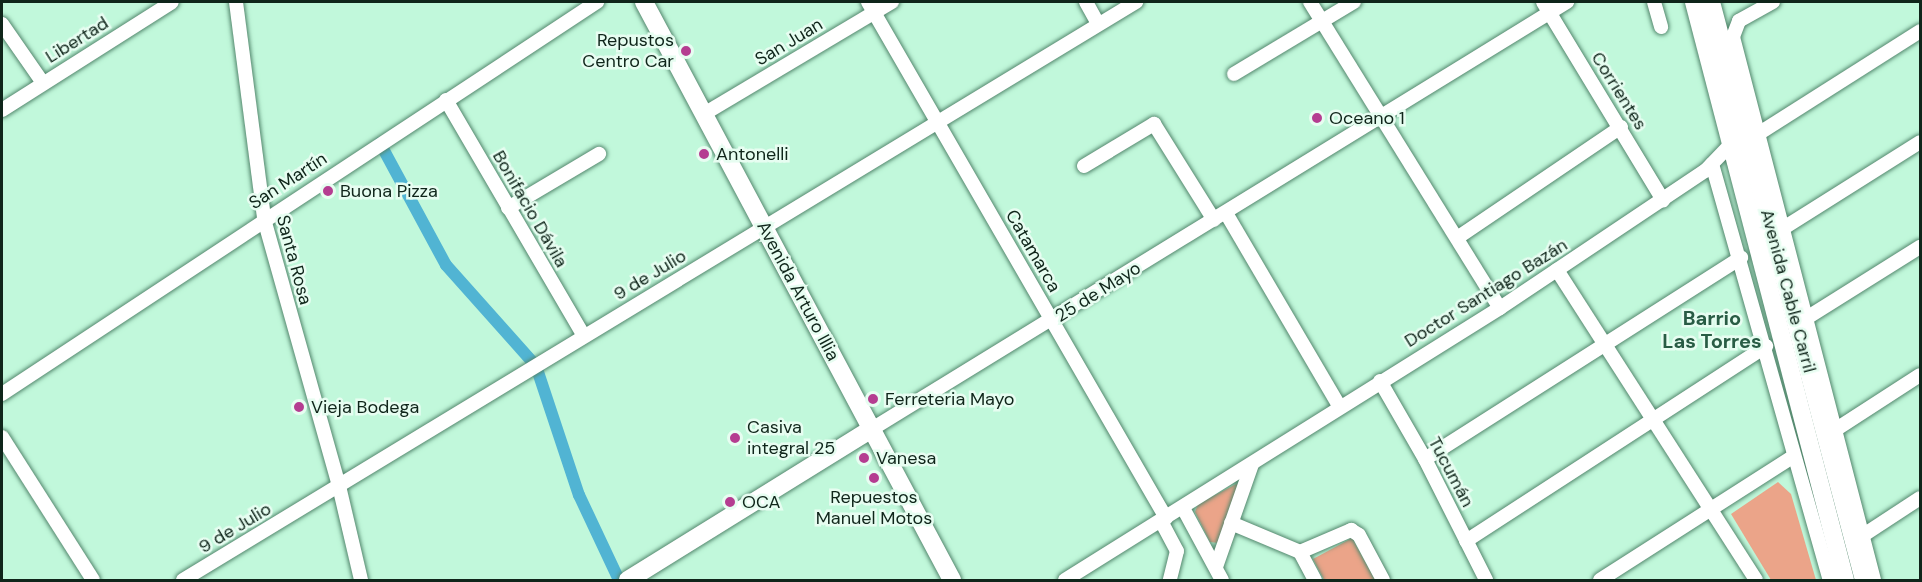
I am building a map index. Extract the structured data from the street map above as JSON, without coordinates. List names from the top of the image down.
{
  "streets": {
    "main road": ["Avenida Arturo Illia", "Avenida Cable Carril", "25 de Mayo"],
    "street": [
      "Libertad",
      "San Juan",
      "Corrientes",
      "San Martín",
      "Bonifacio Dávila",
      "Catamarca",
      "Santa Rosa",
      "9 de Julio",
      "Doctor Santiago Bazán",
      "Tucumán"
    ]
  },
  "crossings": [
    ["San Juan", "Catamarca"],
    ["San Juan", "Avenida Arturo Illia"],
    ["Corrientes", "25 de Mayo"],
    ["Corrientes", "Doctor Santiago Bazán"],
    ["San Martín", "Bonifacio Dávila"],
    ["San Martín", "Santa Rosa"],
    ["Bonifacio Dávila", "9 de Julio"],
    ["Catamarca", "9 de Julio"],
    ["Catamarca", "25 de Mayo"],
    ["Catamarca", "Doctor Santiago Bazán"],
    ["Santa Rosa", "9 de Julio"],
    ["9 de Julio", "Avenida Arturo Illia"],
    ["Avenida Arturo Illia", "25 de Mayo"],
    ["Avenida Cable Carril", "Doctor Santiago Bazán"],
    ["Doctor Santiago Bazán", "Tucumán"]
  ],
  "districts": ["Barrio Las Torres"],
  "places": [
    "Repustos Centro Car",
    "Oceano 1",
    "Antonelli",
    "Buona Pizza",
    "Ferreteria Mayo",
    "Vieja Bodega",
    "Casiva integral 25",
    "Vanesa",
    "Repuestos Manuel Motos",
    "OCA"
  ]
}
